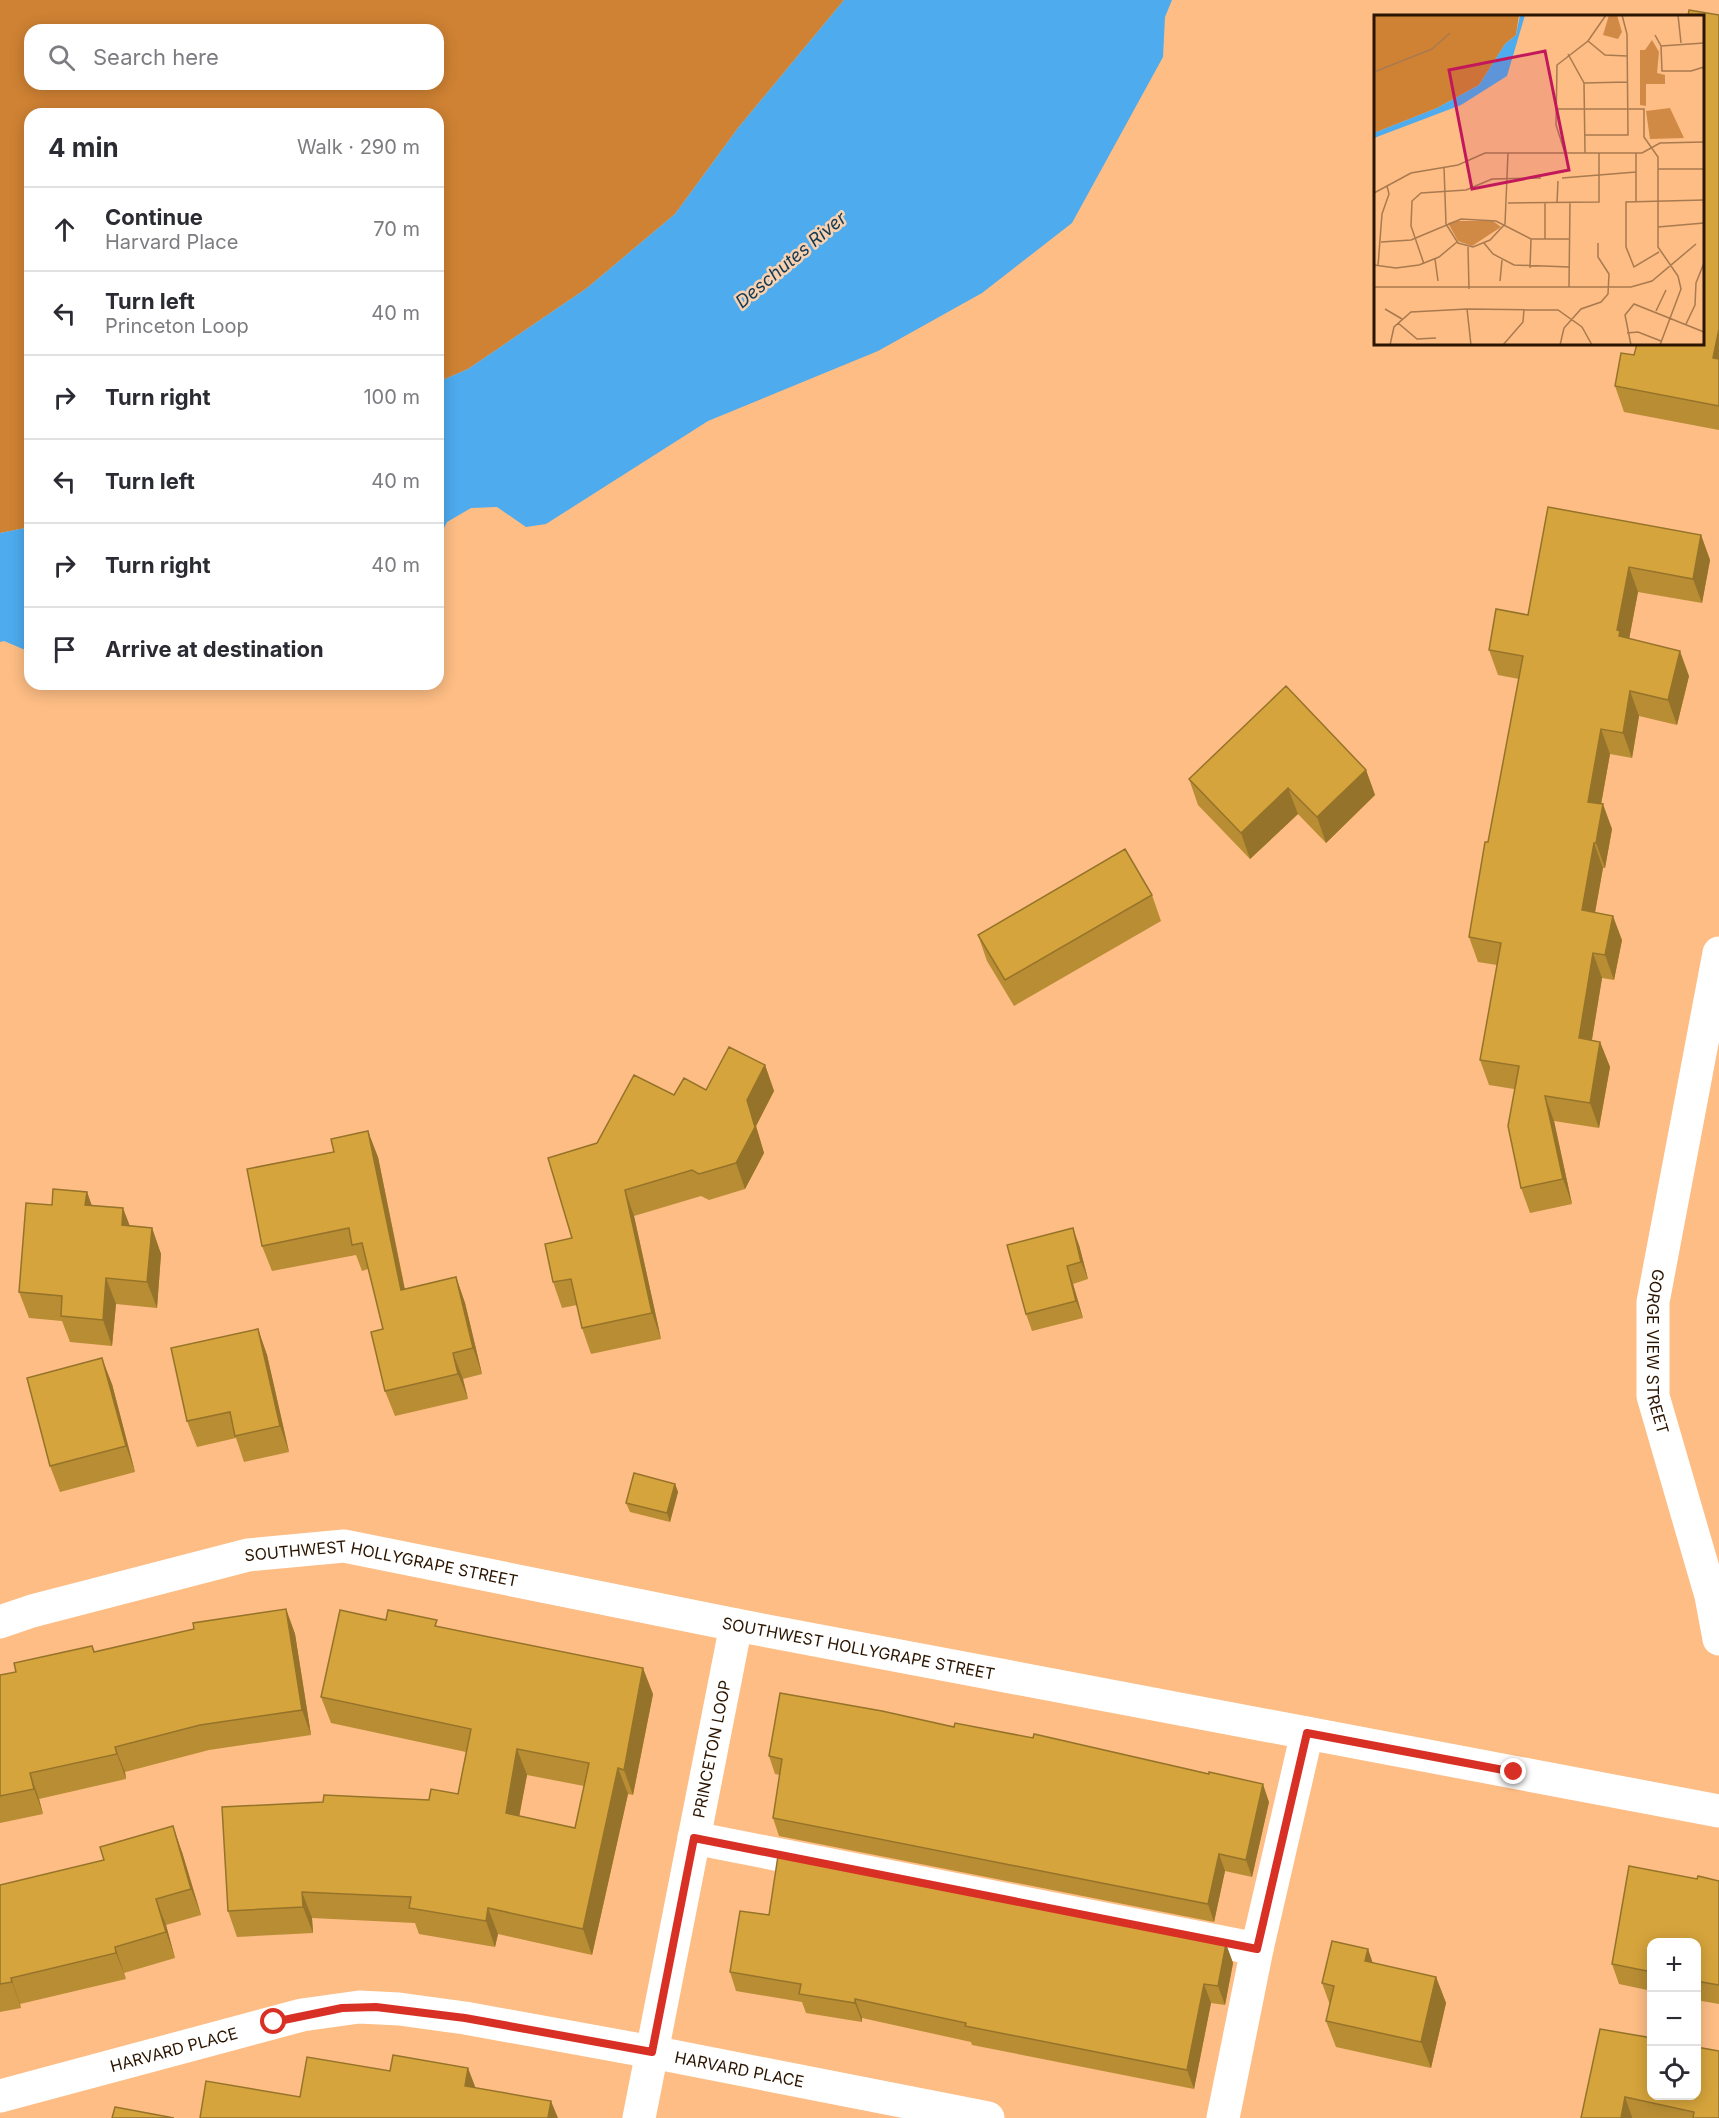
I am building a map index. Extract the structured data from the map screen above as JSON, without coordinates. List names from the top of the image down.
{
  "streets": {
    "street": [
      "GORGE VIEW STREET",
      "SOUTHWEST HOLLYGRAPE STREET",
      "PRINCETON LOOP",
      "HARVARD PLACE"
    ]
  },
  "crossings": [
    ["SOUTHWEST HOLLYGRAPE STREET", "PRINCETON LOOP"],
    ["PRINCETON LOOP", "HARVARD PLACE"]
  ],
  "water": ["Deschutes River"],
  "page": {
    "search": "Search here",
    "heading": ["4 min", "Walk · 290 m"],
    "list": [
      ["Continue", "Harvard Place", "70 m"],
      ["Turn left", "Princeton Loop", "40 m"],
      ["Turn right", "100 m"],
      ["Turn left", "40 m"],
      ["Turn right", "40 m"],
      "Arrive at destination"
    ],
    "map_buttons": ["+", "−"]
  }
}
